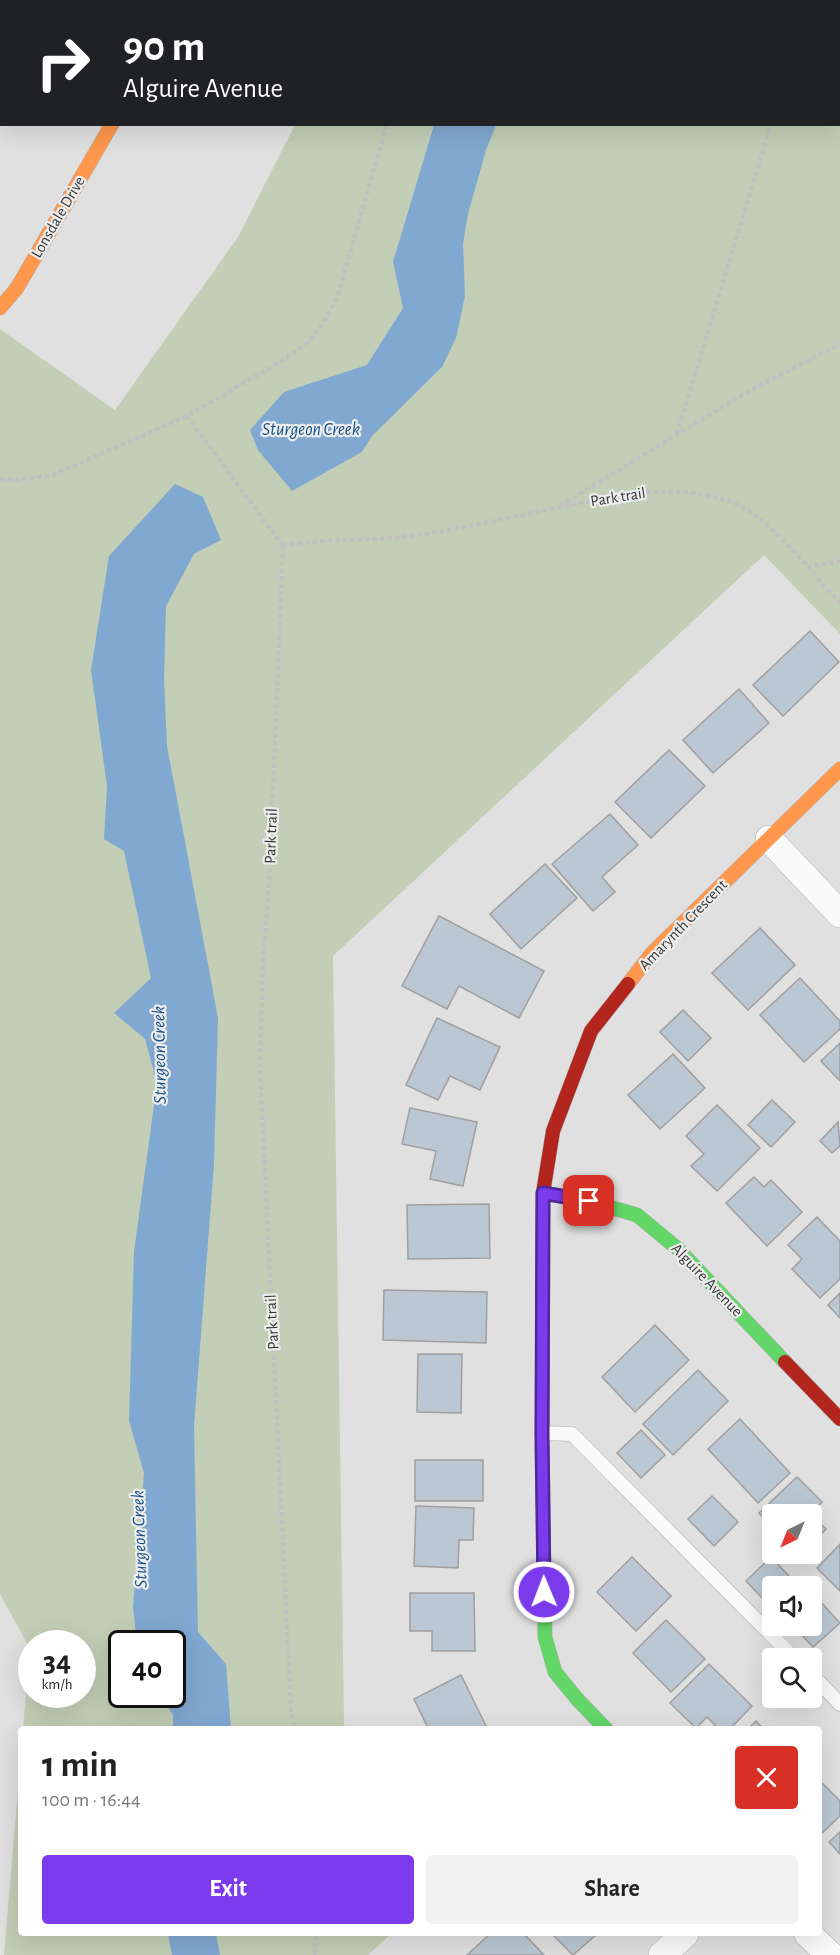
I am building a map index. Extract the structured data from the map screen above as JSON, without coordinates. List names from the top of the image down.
{
  "streets": {
    "street": ["Lonsdale Drive", "Amarynth Crescent", "Alguire Avenue"],
    "path": ["Park trail"]
  },
  "crossings": [
    ["Amarynth Crescent", "Alguire Avenue"]
  ],
  "water": ["Sturgeon Creek"],
  "north": "bottom left",
  "page": {
    "turn": ["90 m", "Alguire Avenue"],
    "speed": "34 km/h",
    "limit": "40",
    "heading": ["1 min", "100 m · 16:44"],
    "buttons": ["Exit", "Share"]
  }
}
